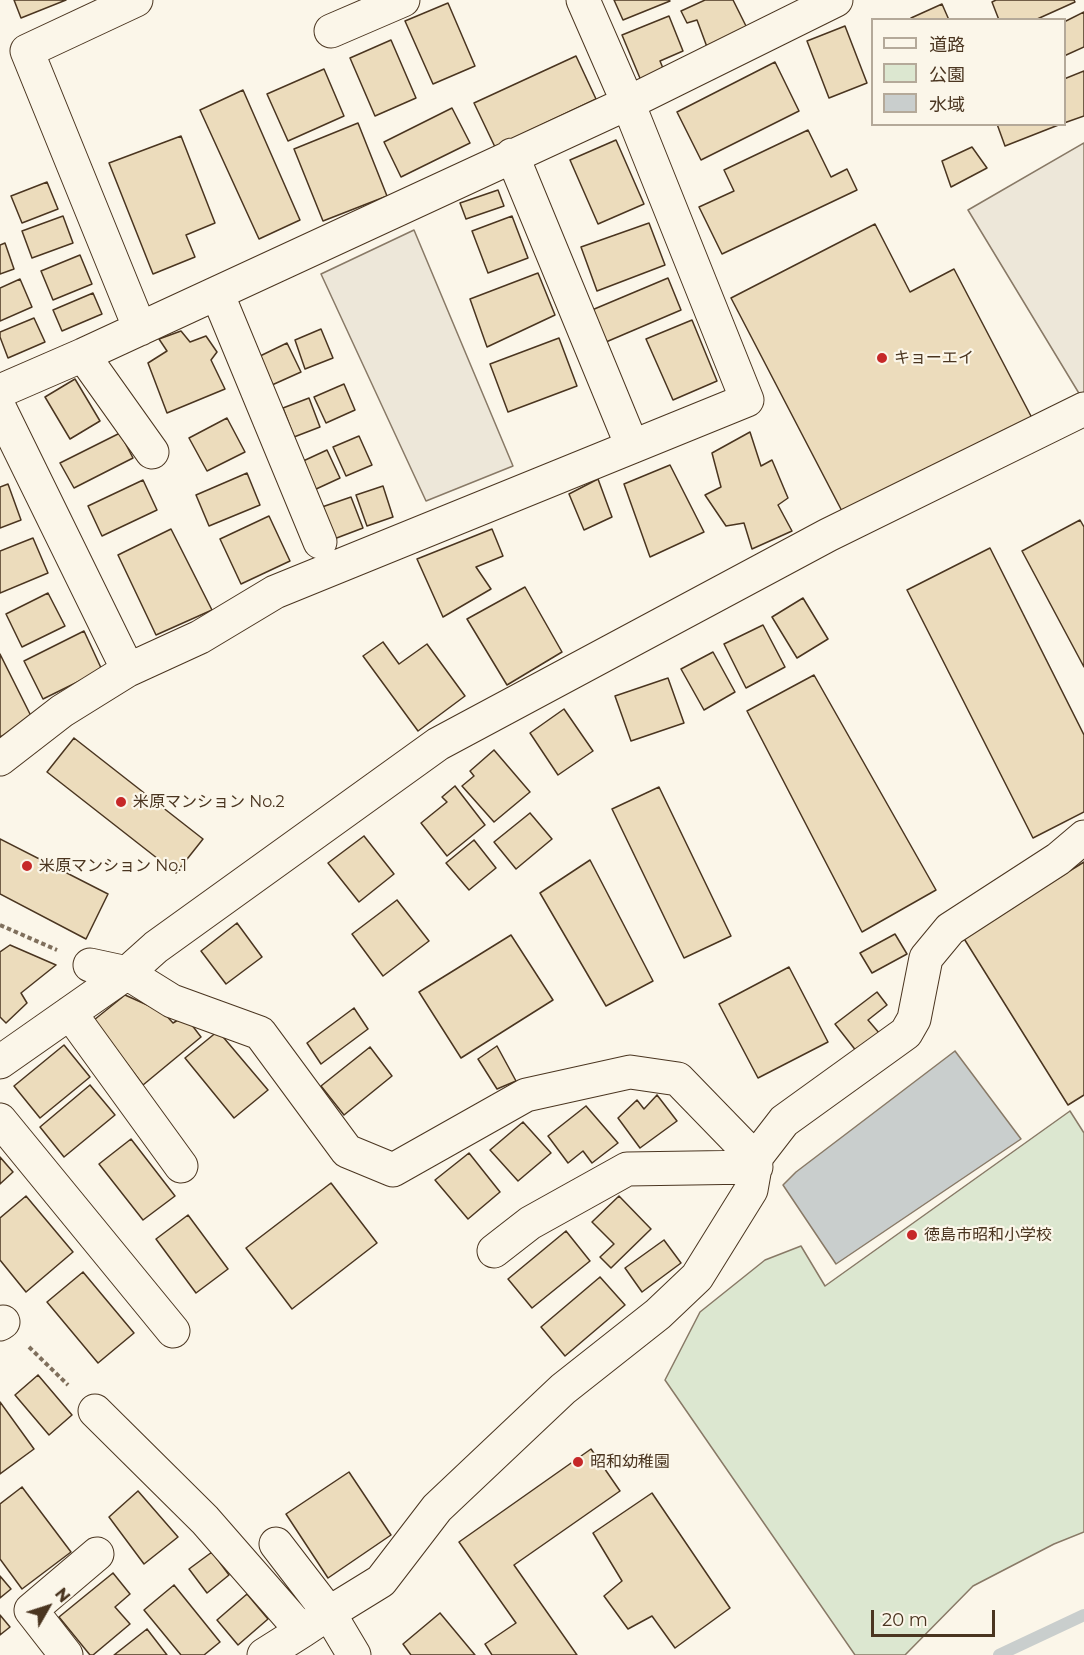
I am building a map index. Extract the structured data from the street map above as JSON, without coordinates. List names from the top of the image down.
{
  "places": [
    "キョーエイ",
    "米原マンション No.2",
    "米原マンション No.1",
    "徳島市昭和小学校",
    "昭和幼稚園"
  ],
  "legend": ["道路", "公園", "水域"],
  "scale_bar": "20 m",
  "north": "top right"
}
